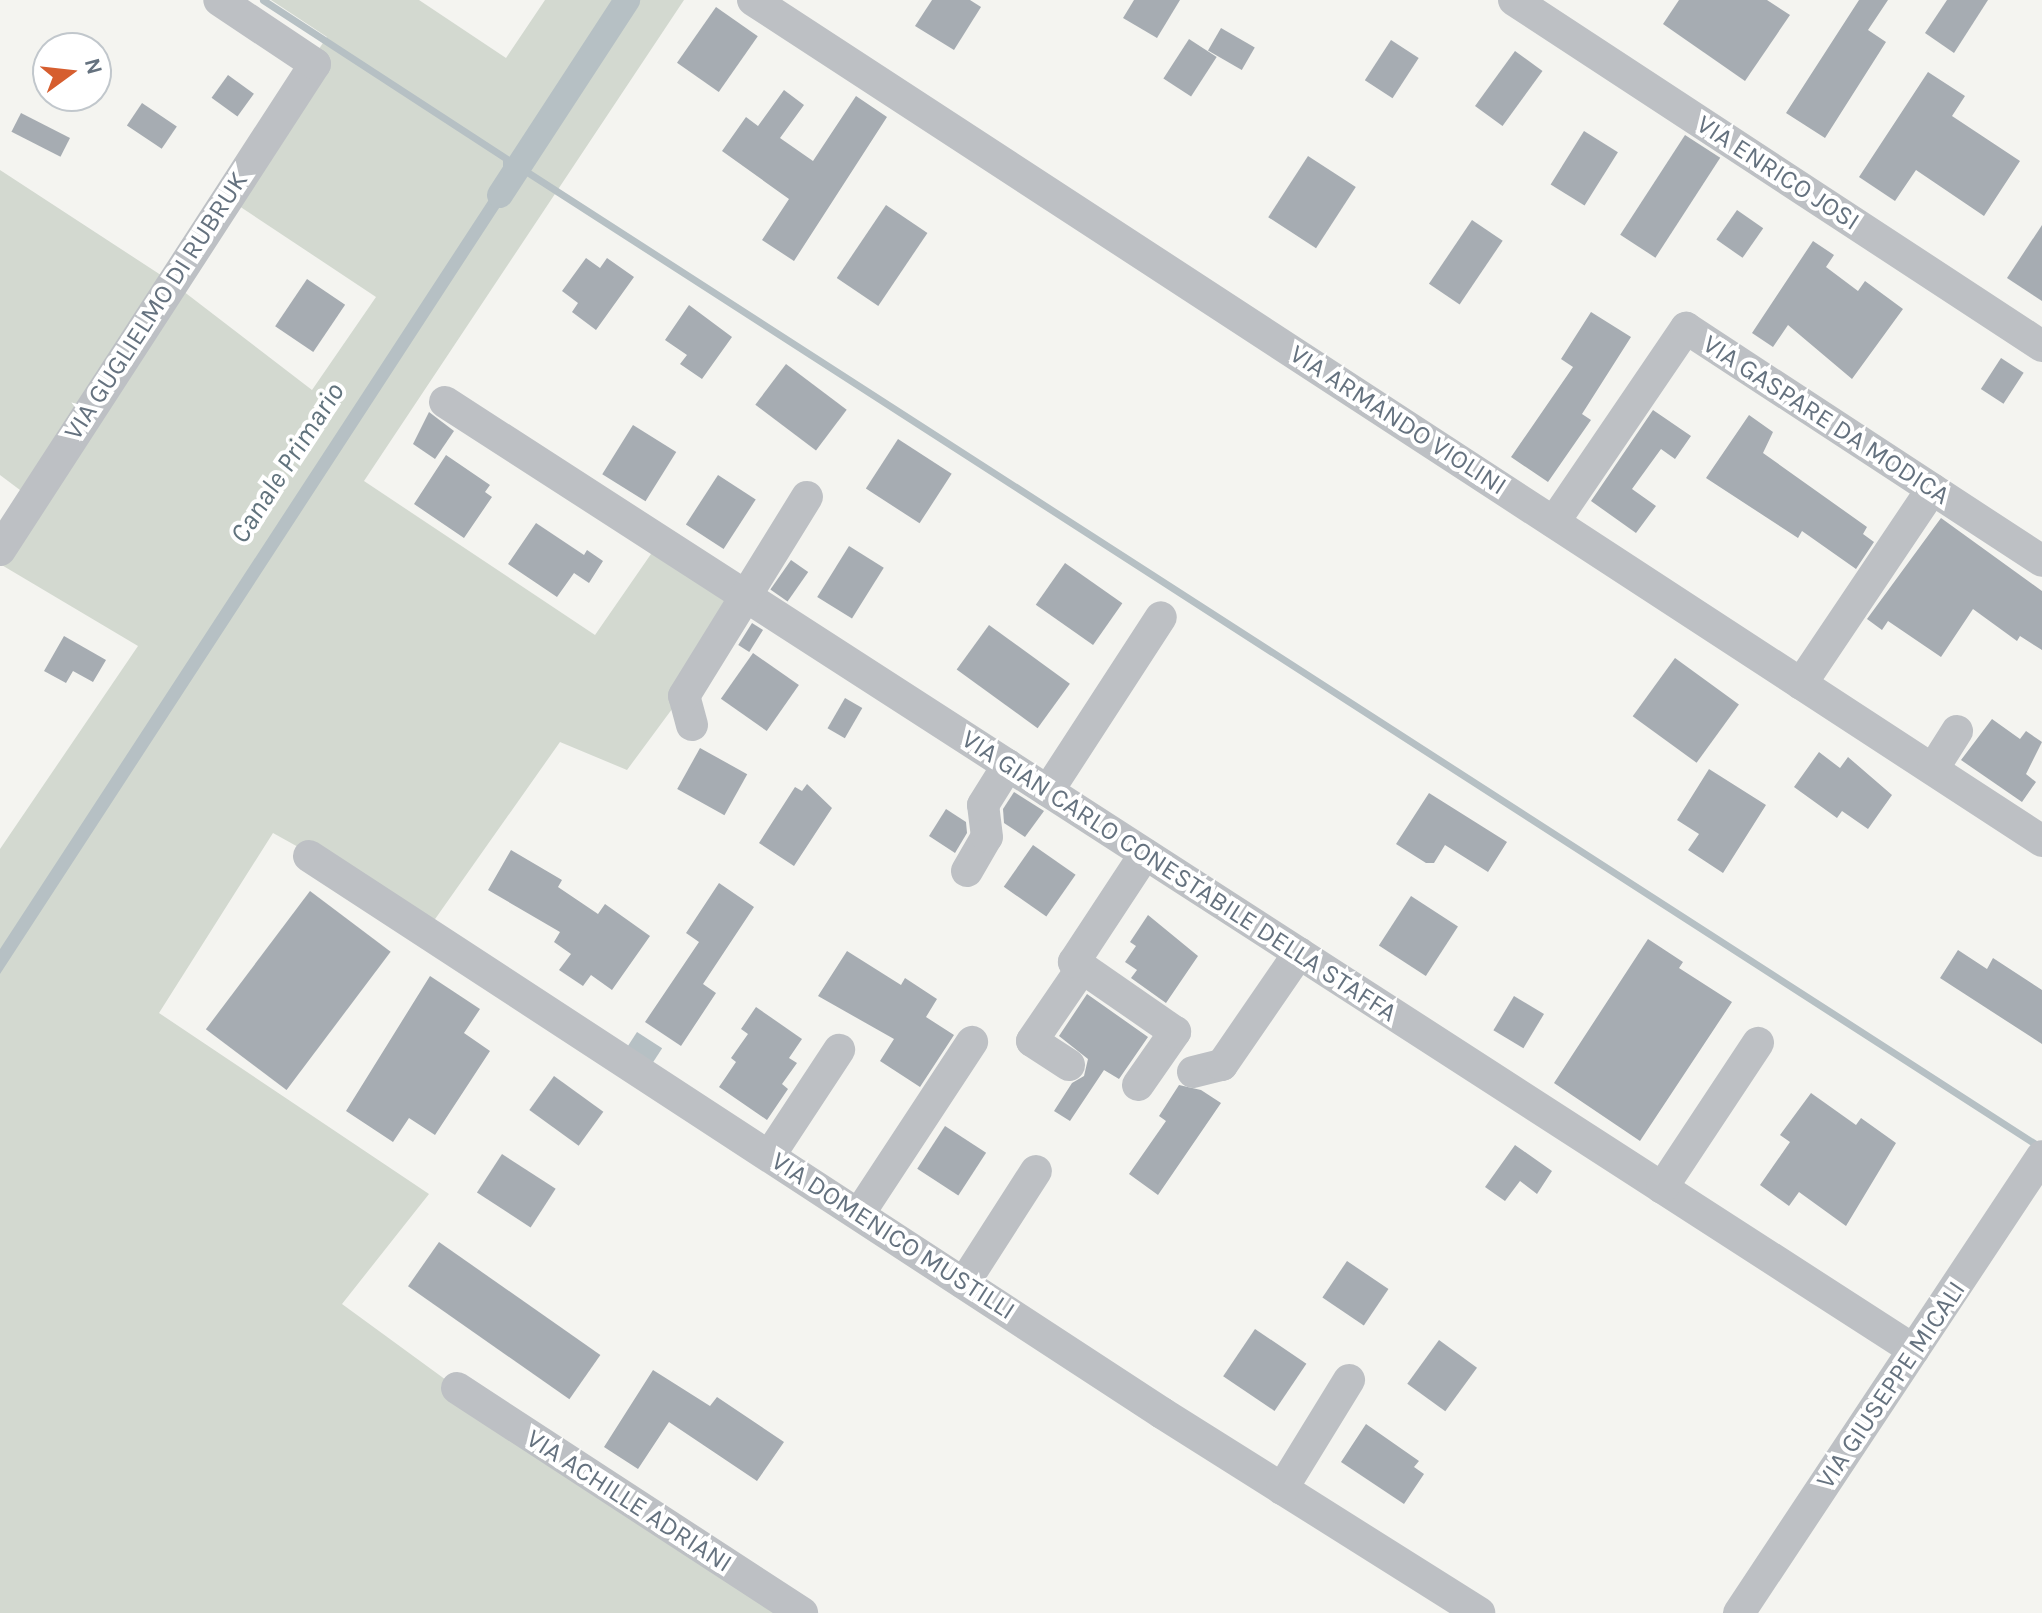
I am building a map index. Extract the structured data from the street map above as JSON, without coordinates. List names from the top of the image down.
{
  "streets": {
    "street": [
      "VIA ENRICO JOSI",
      "VIA GUGLIELMO DI RUBRUK",
      "VIA ARMANDO VIOLINI",
      "VIA GASPARE DA MODICA",
      "VIA GIAN CARLO CONESTABILE DELLA STAFFA",
      "VIA DOMENICO MUSTILLI",
      "VIA GIUSEPPE MICALI",
      "VIA ACHILLE ADRIANI"
    ]
  },
  "crossings": [
    ["VIA ARMANDO VIOLINI", "VIA GASPARE DA MODICA"],
    ["VIA GIAN CARLO CONESTABILE DELLA STAFFA", "VIA GIUSEPPE MICALI"]
  ],
  "water": ["Canale Primario"],
  "north": "right"
}
